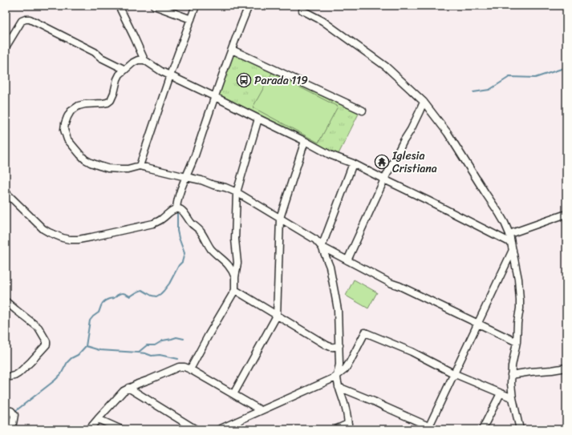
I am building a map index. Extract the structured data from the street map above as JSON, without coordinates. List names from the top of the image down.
{
  "places": {
    "bus stop": ["Parada 119"],
    "temple": ["Iglesia Cristiana"]
  }
}
